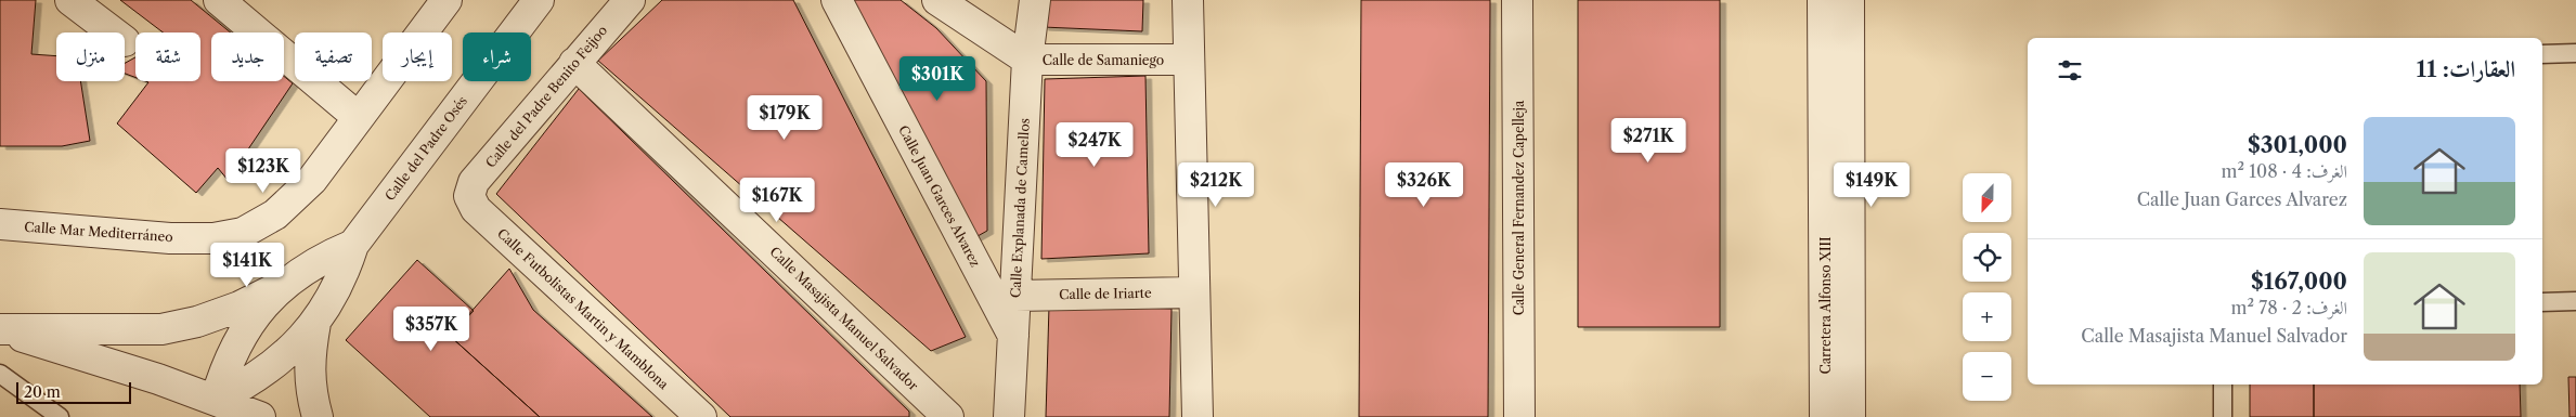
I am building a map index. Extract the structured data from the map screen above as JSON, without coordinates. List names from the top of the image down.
{
  "streets": {
    "street": [
      "Calle de Samaniego",
      "Calle del Padre Benito Feijoo",
      "Calle del Padre Osés",
      "Calle Juan Garces Alvarez",
      "Calle Explanada de Camellos",
      "Calle General Fernandez Capelleja",
      "Calle Mar Mediterráneo",
      "Calle de Iriarte",
      "Carretera Alfonso XIII",
      "Calle Futbolistas Martin y Mamblona",
      "Calle Masajista Manuel Salvador"
    ]
  },
  "crossings": [
    ["Calle de Samaniego", "Calle Explanada de Camellos"],
    ["Calle del Padre Benito Feijoo", "Calle Futbolistas Martin y Mamblona"],
    ["Calle del Padre Benito Feijoo", "Calle Masajista Manuel Salvador"],
    ["Calle Juan Garces Alvarez", "Calle Explanada de Camellos"],
    ["Calle Explanada de Camellos", "Calle de Iriarte"]
  ],
  "scale_bar": "20 m",
  "north": "bottom",
  "page": {
    "chip": [
      "شراء",
      "إيجار",
      "تصفية",
      "جديد",
      "شقة",
      "منزل"
    ],
    "heading": "العقارات: 11",
    "price": [
      "$301K",
      "$179K",
      "$271K",
      "$247K",
      "$123K",
      "$212K",
      "$326K",
      "$149K",
      "$167K",
      "$141K",
      "$357K"
    ],
    "list": [
      {
        "name": "$301,000",
        "note": "الغرف: 4 · 108 m² · Calle Juan Garces Alvarez"
      },
      {
        "name": "$167,000",
        "note": "الغرف: 2 · 78 m² · Calle Masajista Manuel Salvador"
      }
    ],
    "map_buttons": ["+", "−"],
    "scale": "20 m"
  }
}
